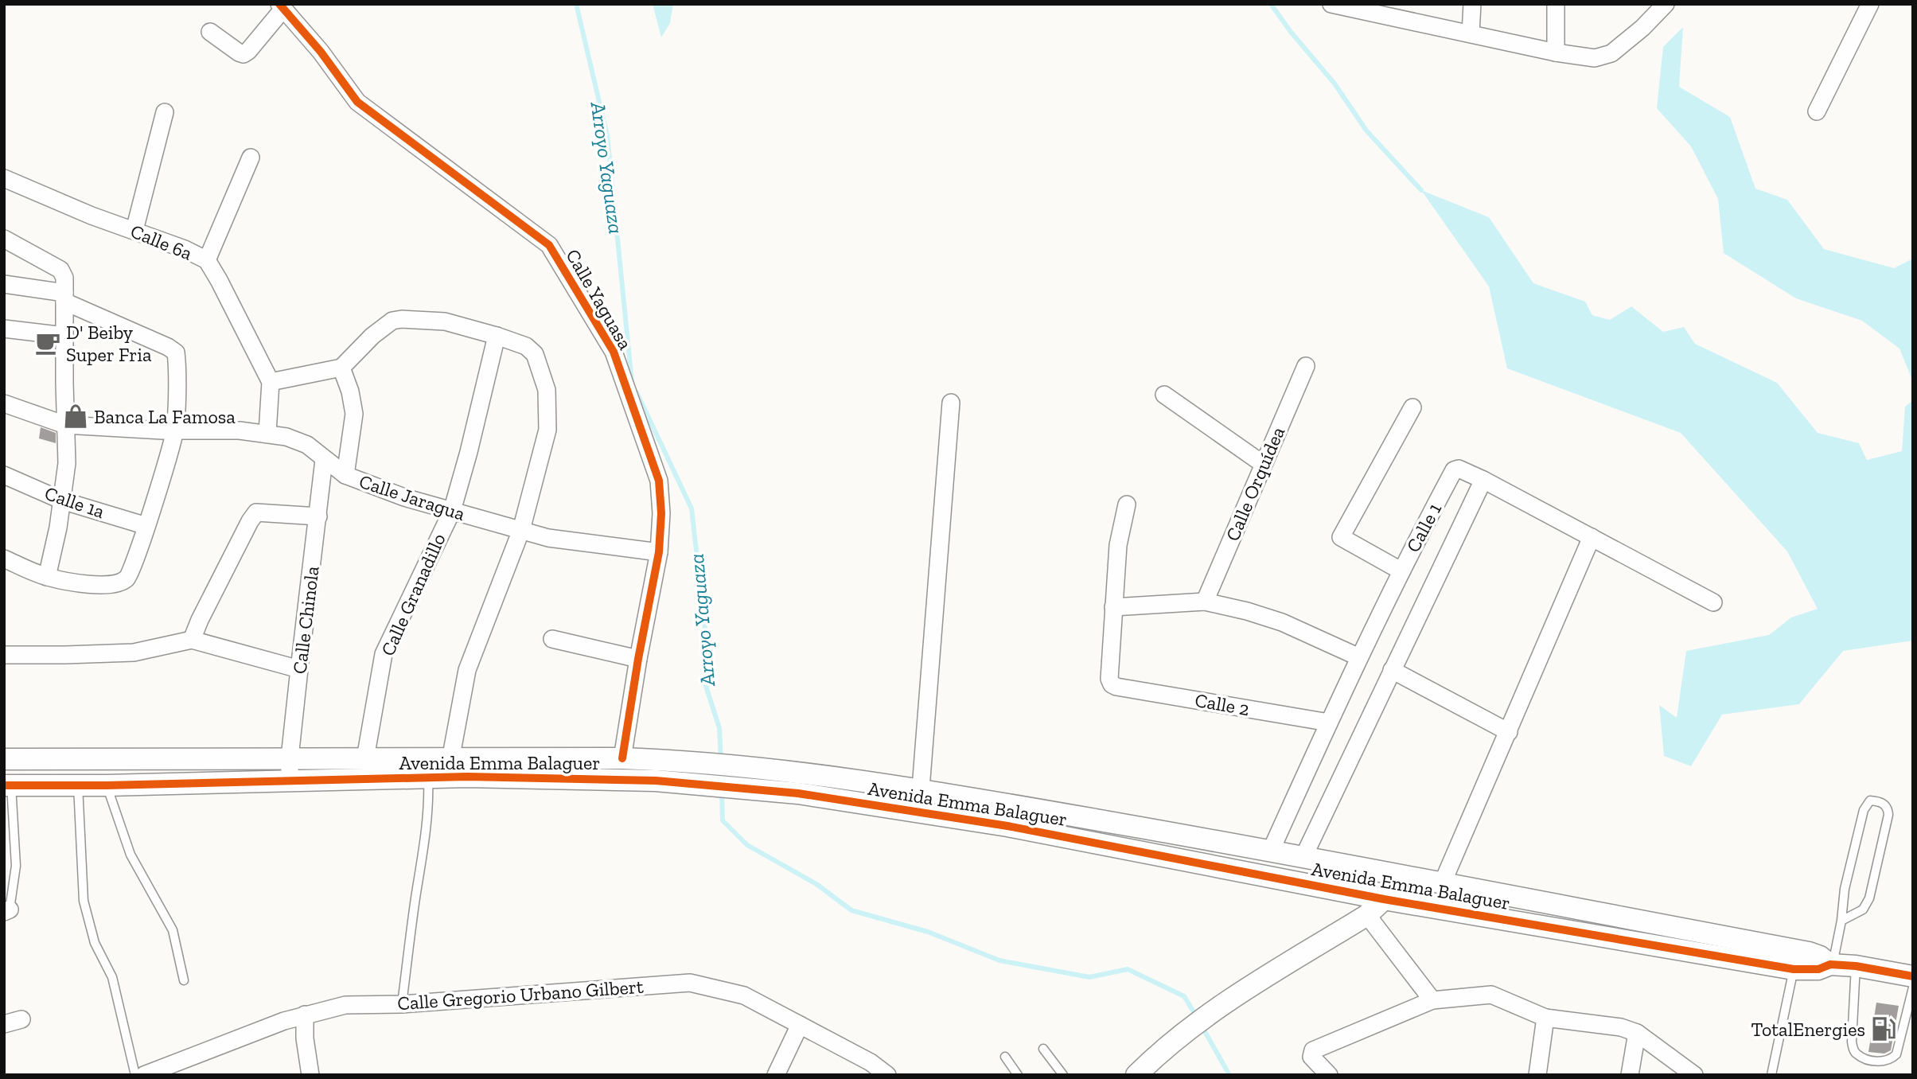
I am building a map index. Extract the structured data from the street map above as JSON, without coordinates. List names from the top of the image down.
{
  "streets": {
    "street": [
      "Calle 6a",
      "Calle Yaguasa",
      "Calle Orquídea",
      "Calle Jaragua",
      "Calle 1a",
      "Calle 1",
      "Calle Granadillo",
      "Calle Chinola",
      "Calle 2",
      "Avenida Emma Balaguer",
      "Calle Gregorio Urbano Gilbert"
    ]
  },
  "crossings": [
    ["Calle Yaguasa", "Calle Jaragua"],
    ["Calle Yaguasa", "Avenida Emma Balaguer"],
    ["Calle Jaragua", "Calle Granadillo"],
    ["Calle Jaragua", "Calle Chinola"],
    ["Calle 1", "Calle 2"],
    ["Calle 1", "Avenida Emma Balaguer"],
    ["Calle Granadillo", "Avenida Emma Balaguer"],
    ["Calle Chinola", "Avenida Emma Balaguer"]
  ],
  "water": ["Arroyo Yaguaza"],
  "places": {
    "cafe": ["D' Beiby Super Fria"],
    "shop": ["Banca La Famosa"],
    "fuel station": ["TotalEnergies"]
  }
}
